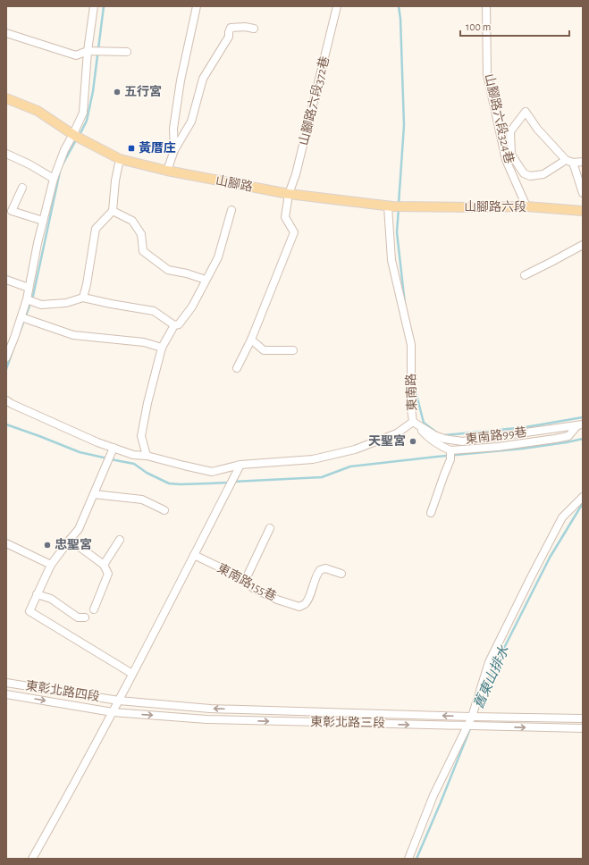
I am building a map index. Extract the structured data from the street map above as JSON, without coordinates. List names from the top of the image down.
{
  "streets": {
    "main road": ["山腳路", "山腳路六段"],
    "street": [
      "山腳路六段372巷",
      "山腳路六段324巷",
      "東南路",
      "東南路99巷",
      "東南路155巷",
      "東彰北路四段",
      "東彰北路三段"
    ]
  },
  "crossings": [
    ["山腳路六段372巷", "山腳路"],
    ["山腳路六段324巷", "山腳路六段"],
    ["山腳路", "山腳路六段"],
    ["山腳路", "東南路"],
    ["山腳路六段", "東南路"],
    ["東南路", "東南路99巷"],
    ["東彰北路四段", "東彰北路三段"]
  ],
  "water": ["舊東山排水"],
  "places": {
    "other": ["五行宮", "天聖宮", "忠聖宮"],
    "transit": ["黃厝庄"]
  },
  "scale_bar": "100 m"
}
